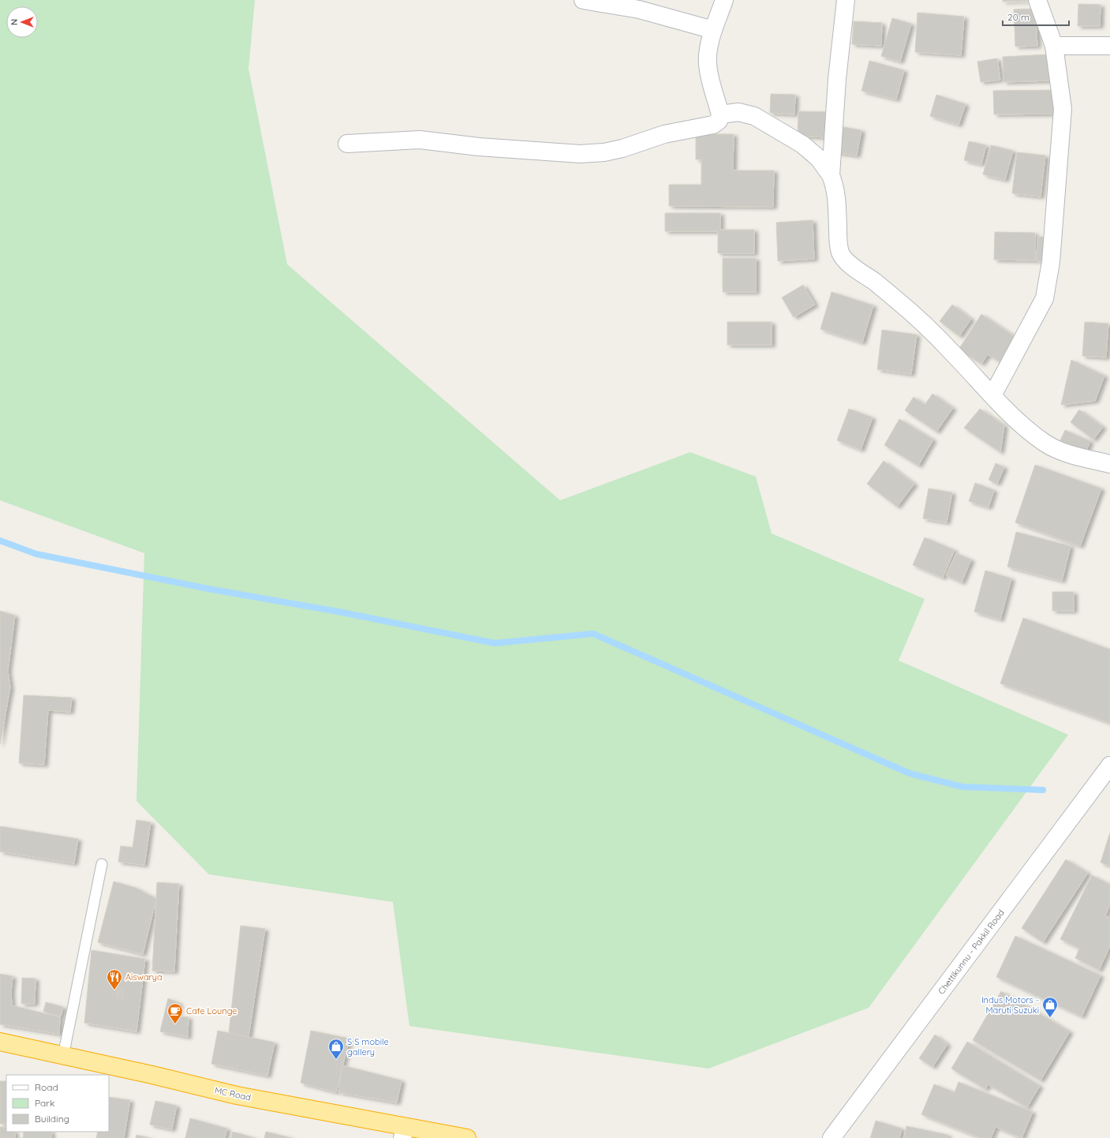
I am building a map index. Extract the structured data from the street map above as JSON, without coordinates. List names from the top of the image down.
{
  "streets": {
    "highway": ["MC Road"],
    "street": ["Chettikunnu - Pakkil Road"]
  },
  "places": {
    "restaurant": ["Aiswarya"],
    "shop": ["Indus Motors - Maruti Suzuki", "S S mobile gallery"],
    "cafe": ["Cafe Lounge"]
  },
  "legend": ["Road", "Park", "Building"],
  "scale_bar": "20 m",
  "north": "left"
}
